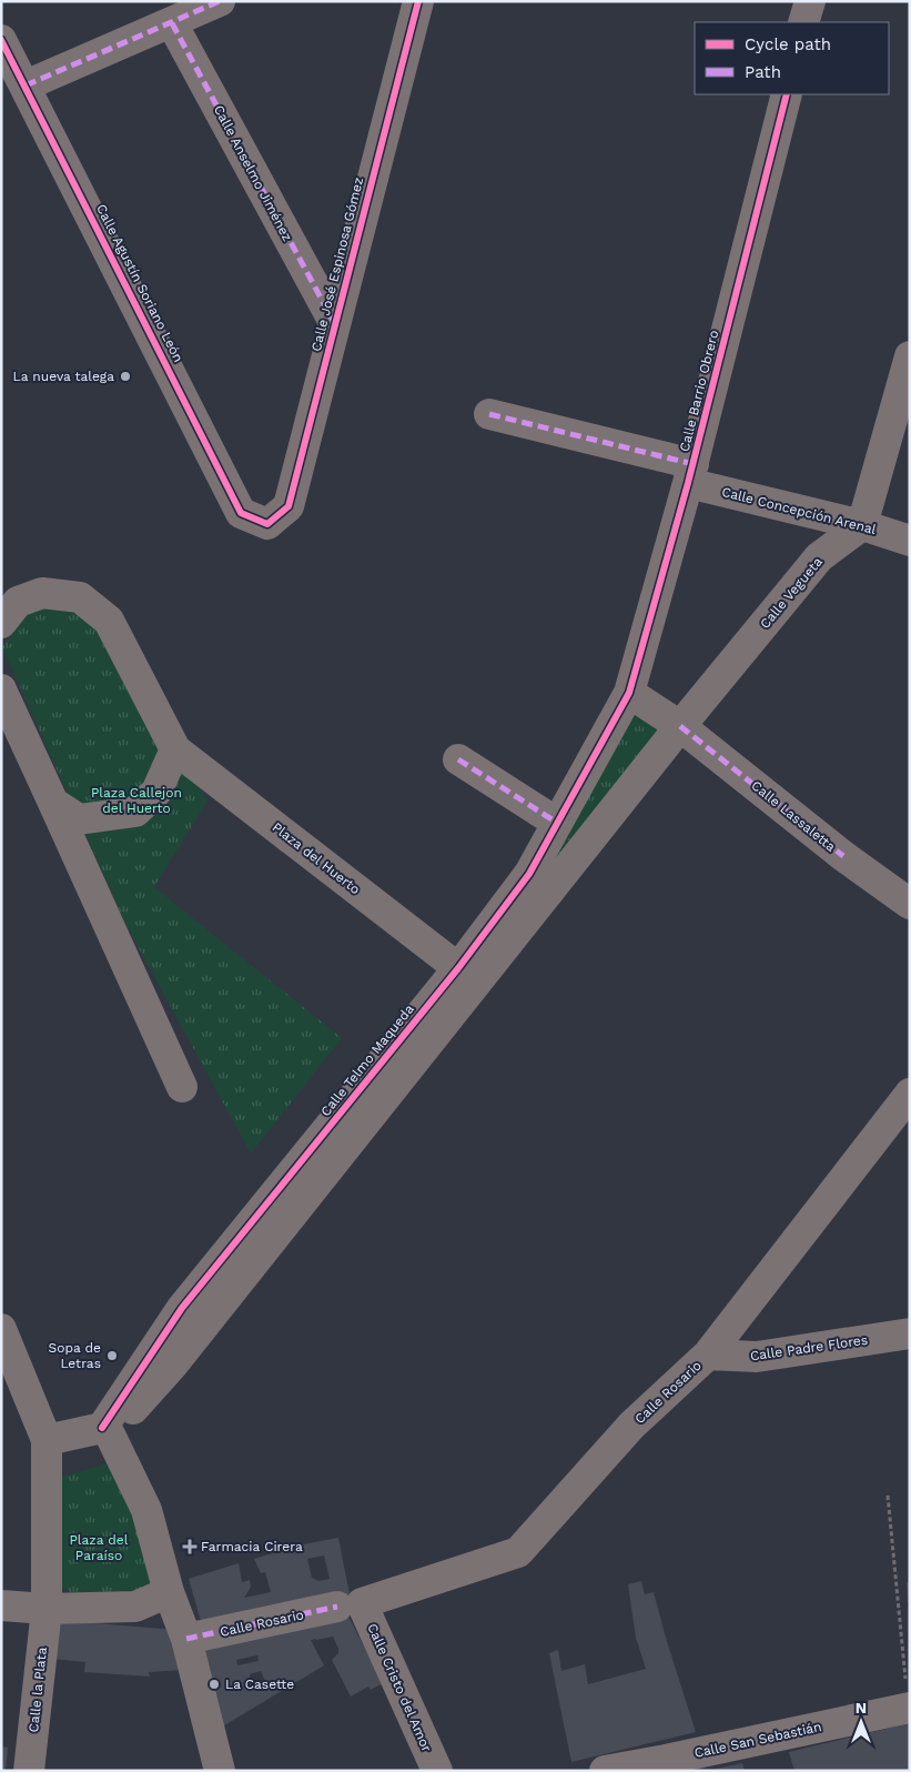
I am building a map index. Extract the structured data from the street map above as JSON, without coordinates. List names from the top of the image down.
{
  "streets": {
    "street": [
      "Calle Anselmo Jiménez",
      "Calle José Espinosa Gómez",
      "Calle Agustín Soriano León",
      "Calle Barrio Obrero",
      "Calle Concepción Arenal",
      "Calle Vegueta",
      "Calle Lassaletta",
      "Plaza del Huerto",
      "Calle Telmo Maqueda",
      "Calle Padre Flores",
      "Calle Rosario",
      "Calle Cristo del Amor",
      "Calle la Plata",
      "Calle San Sebastián"
    ]
  },
  "crossings": [
    ["Calle Anselmo Jiménez", "Calle José Espinosa Gómez"],
    ["Calle José Espinosa Gómez", "Calle Agustín Soriano León"],
    ["Calle Barrio Obrero", "Calle Concepción Arenal"],
    ["Calle Barrio Obrero", "Calle Lassaletta"],
    ["Calle Barrio Obrero", "Calle Telmo Maqueda"],
    ["Calle Concepción Arenal", "Calle Vegueta"],
    ["Calle Vegueta", "Calle Lassaletta"],
    ["Calle Lassaletta", "Calle Telmo Maqueda"],
    ["Plaza del Huerto", "Calle Telmo Maqueda"],
    ["Calle Padre Flores", "Calle Rosario"],
    ["Calle Rosario", "Calle Cristo del Amor"]
  ],
  "parks": ["Plaza Callejon del Huerto", "Plaza del Paraíso"],
  "places": {
    "other": ["La nueva talega", "Sopa de Letras", "La Casette"],
    "health": ["Farmacia Cirera"]
  },
  "legend": ["Cycle path", "Path"],
  "north": "top"
}
